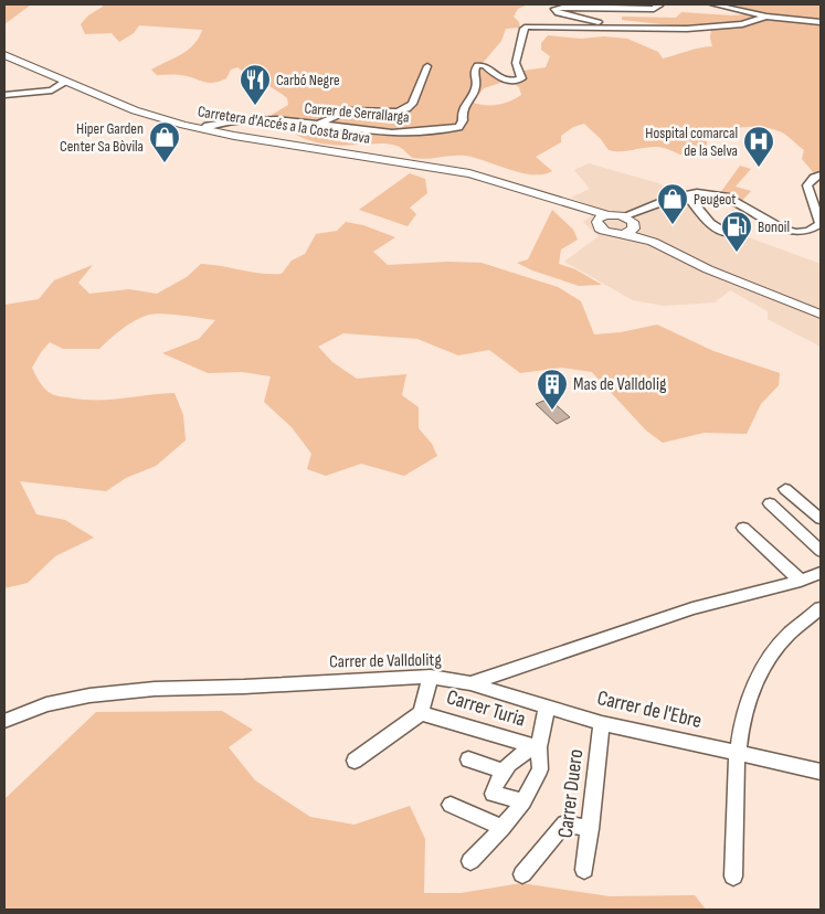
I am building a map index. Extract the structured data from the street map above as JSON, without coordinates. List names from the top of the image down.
{
  "streets": {
    "main road": ["Carretera d'Accés a la Costa Brava"],
    "street": [
      "Carrer de Serrallarga",
      "Carrer de Valldolitg",
      "Carrer Turia",
      "Carrer de l'Ebre",
      "Carrer Duero"
    ]
  },
  "crossings": [
    ["Carrer de Serrallarga", "Carretera d'Accés a la Costa Brava"],
    ["Carrer de Valldolitg", "Carrer de l'Ebre"],
    ["Carrer de l'Ebre", "Carrer Duero"]
  ],
  "places": {
    "restaurant": ["Carbó Negre"],
    "shop": ["Hiper Garden Center Sa Bòvila", "Peugeot"],
    "hospital": ["Hospital comarcal de la Selva"],
    "fuel station": ["Bonoil"],
    "building": ["Mas de Valldolig"]
  }
}
